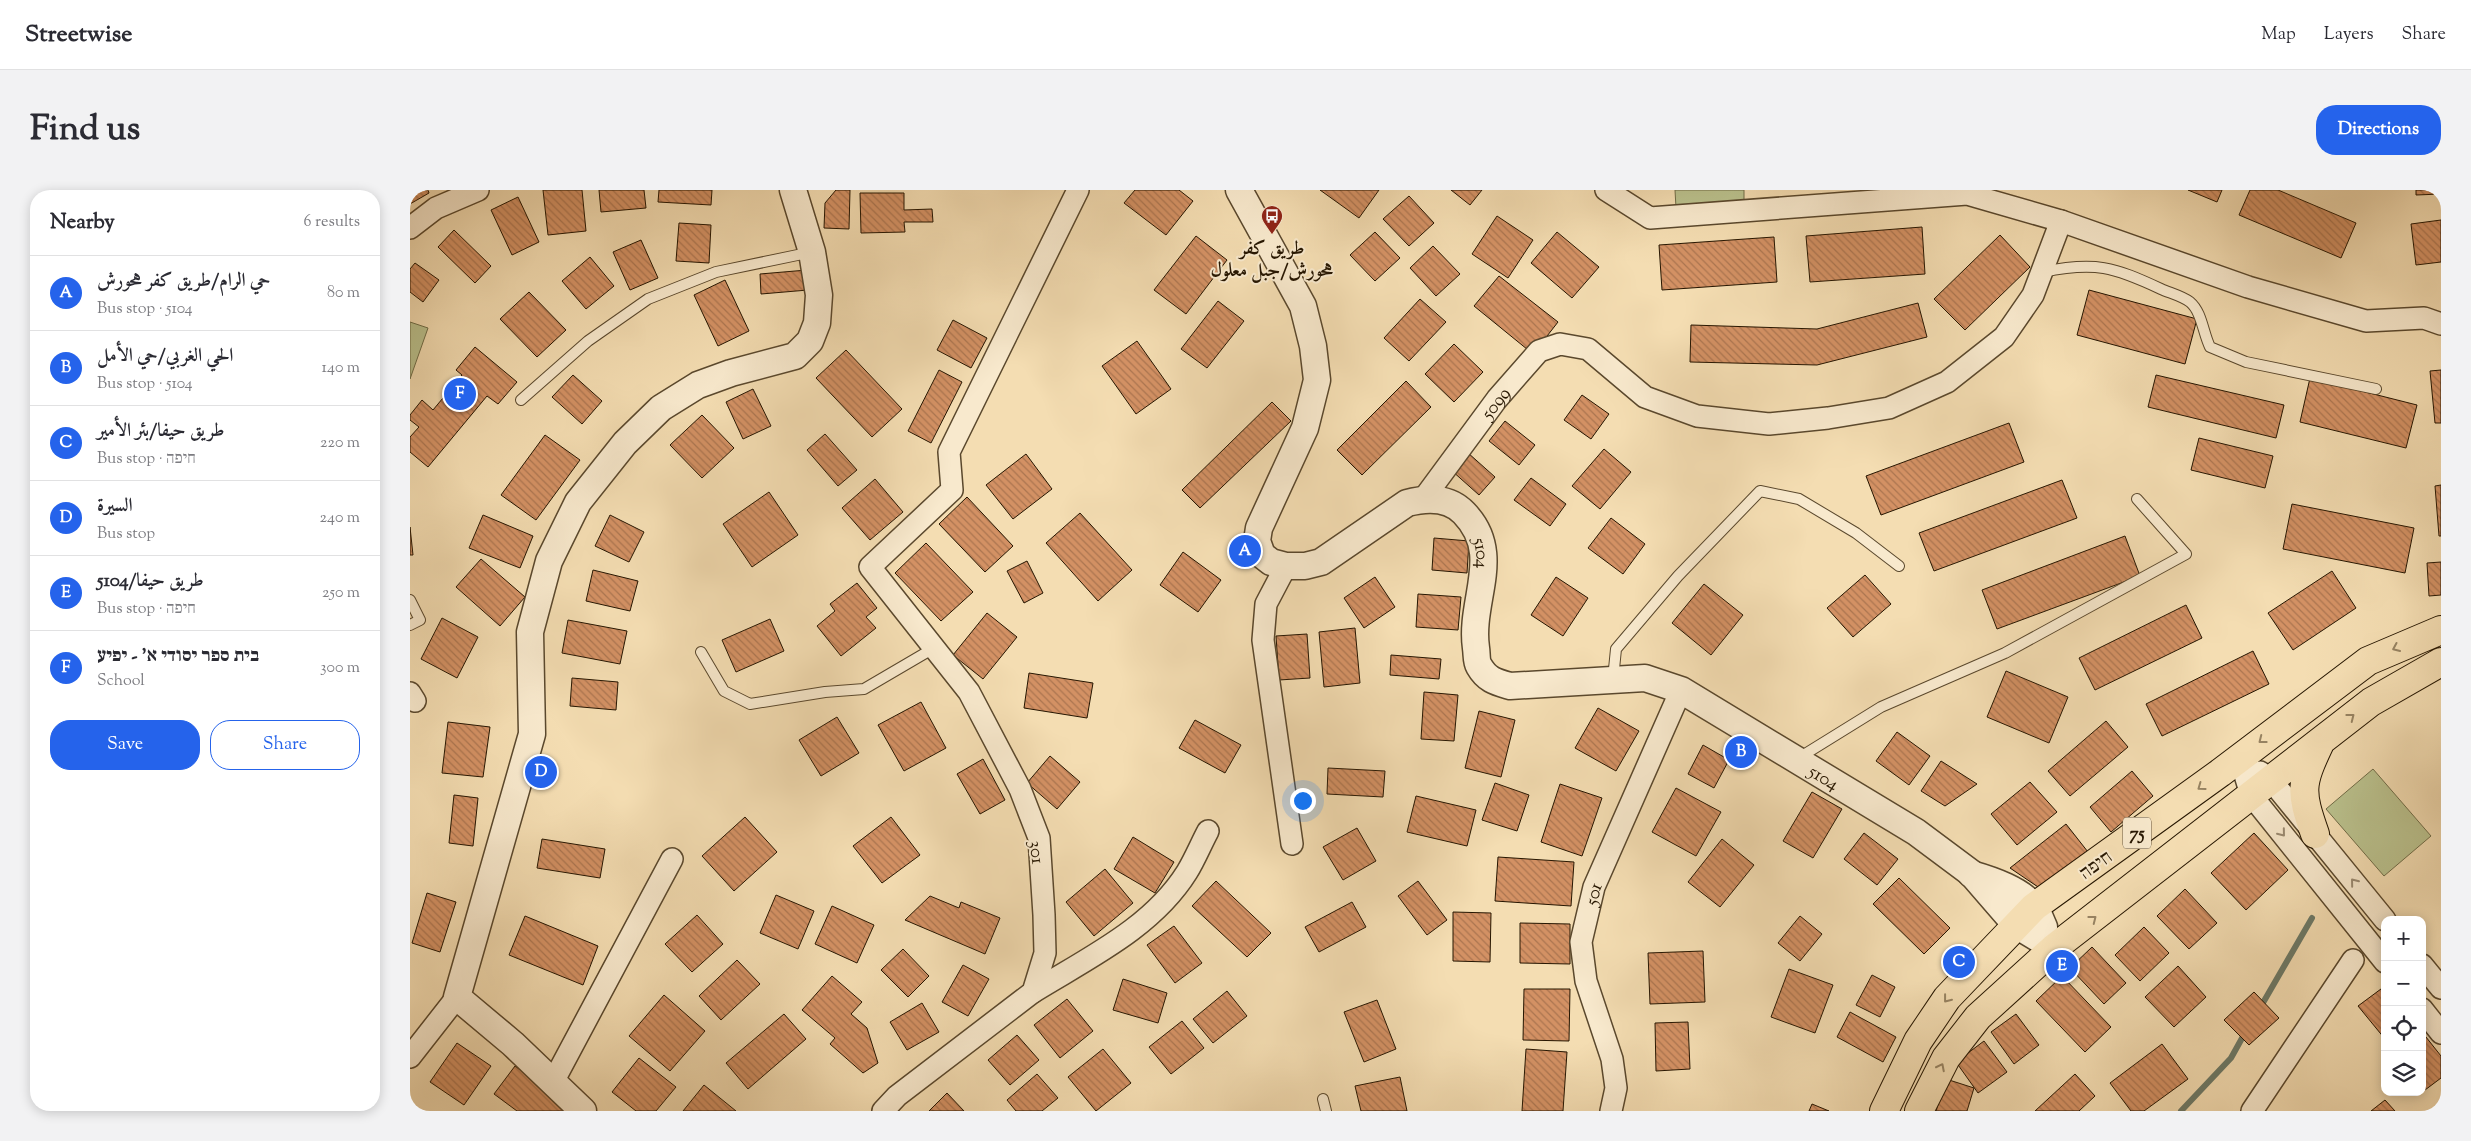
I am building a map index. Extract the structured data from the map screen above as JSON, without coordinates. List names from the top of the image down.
{
  "streets": {
    "highway": ["75", "חיפה"],
    "street": [
      "5099",
      "5104",
      "301",
      "501"
    ]
  },
  "crossings": [
    ["5099", "5104"],
    ["5104", "75"],
    ["5104", "חיפה"],
    ["5104", "501"]
  ],
  "places": {
    "bus stop": ["طريق كفر هحورش/جبل معلول"]
  },
  "page": {
    "header": "Streetwise",
    "nav": ["Map", "Layers", "Share"],
    "title": "Find us",
    "buttons": [
      "Directions",
      ["Save", "Share"]
    ],
    "heading": ["Nearby", "6 results"],
    "list": [
      {
        "mark": "A",
        "name": "حي الرام/طريق كفر هحورش",
        "note": "Bus stop · 5104",
        "value": "80 m"
      },
      {
        "mark": "B",
        "name": "الحي الغربي/حي الأمل",
        "note": "Bus stop · 5104",
        "value": "140 m"
      },
      {
        "mark": "C",
        "name": "طريق حيفا/بئر الأمير",
        "note": "Bus stop · חיפה",
        "value": "220 m"
      },
      {
        "mark": "D",
        "name": "السيرة",
        "note": "Bus stop",
        "value": "240 m"
      },
      {
        "mark": "E",
        "name": "طريق حيفا/5104",
        "note": "Bus stop · חיפה",
        "value": "250 m"
      },
      {
        "mark": "F",
        "name": "בית ספר יסודי א' - יפיע",
        "note": "School",
        "value": "300 m"
      }
    ],
    "pins": [
      "F",
      "A",
      "B",
      "D",
      "C",
      "E"
    ],
    "map_buttons": ["+", "−"]
  }
}
